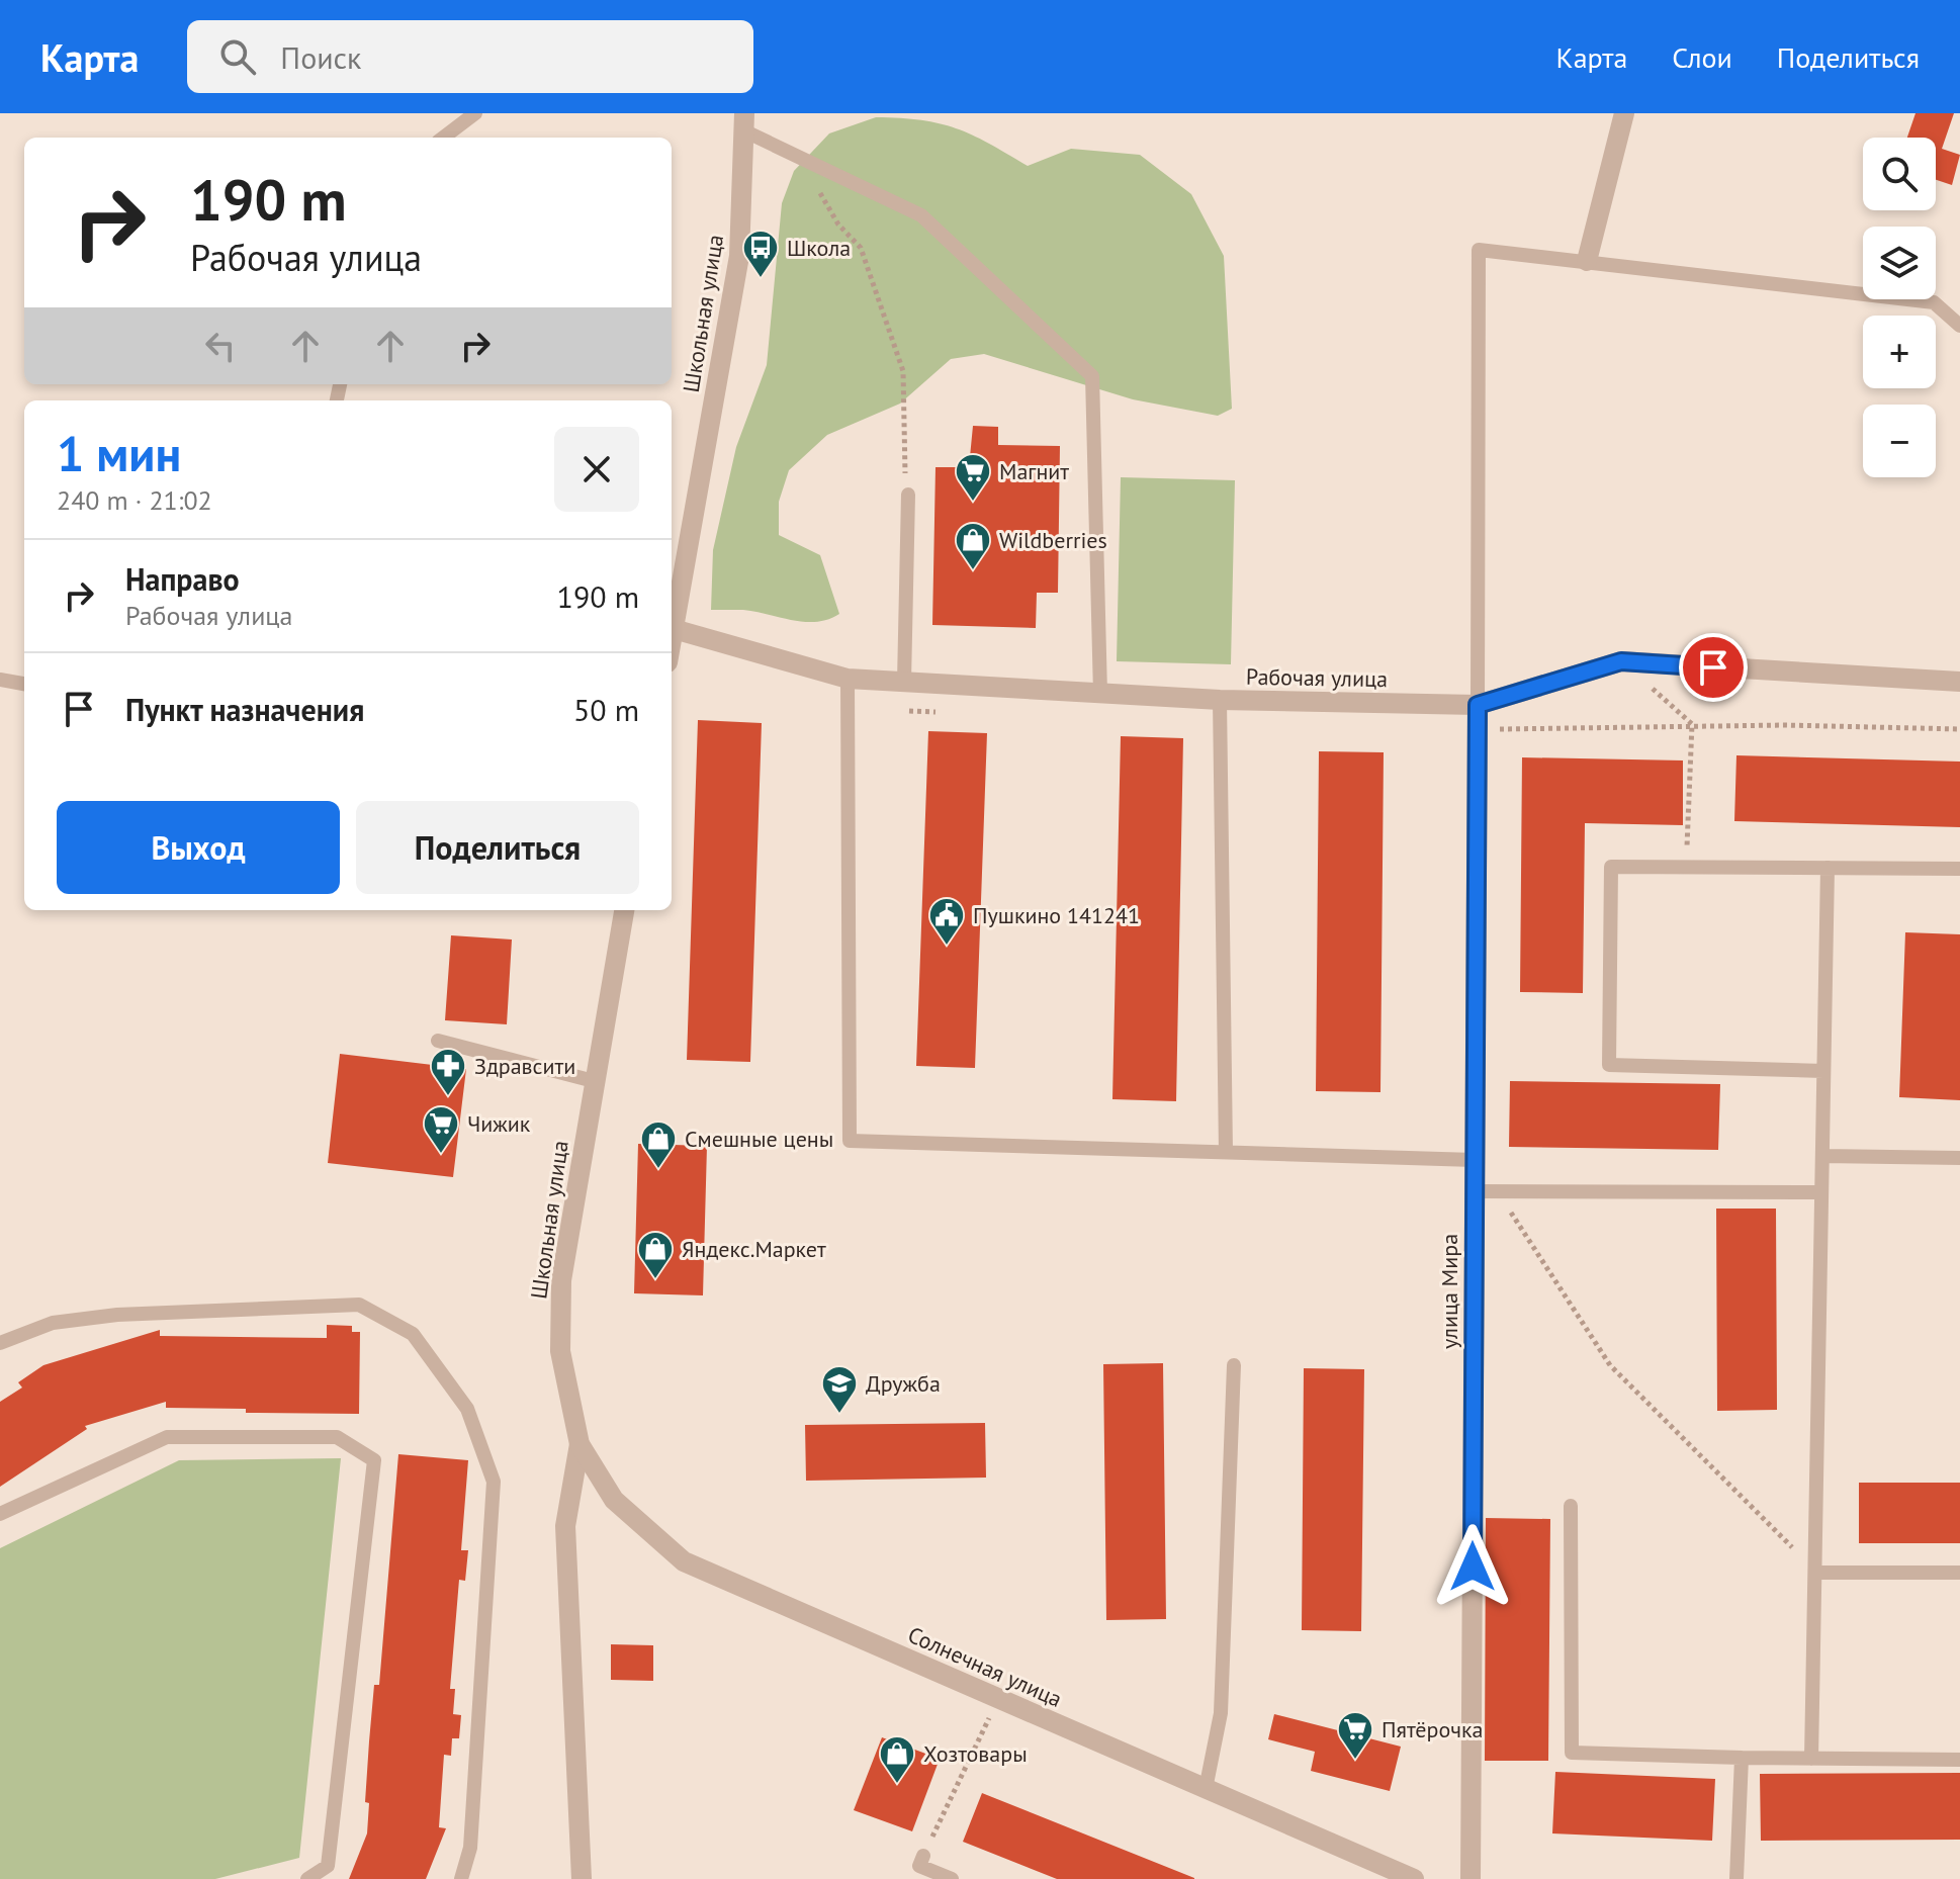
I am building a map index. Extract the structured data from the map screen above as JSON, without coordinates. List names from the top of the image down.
{
  "streets": {
    "street": [
      "Школьная улица",
      "Рабочая улица",
      "улица Мира",
      "Солнечная улица"
    ]
  },
  "crossings": [
    ["Школьная улица", "Рабочая улица"],
    ["Школьная улица", "Солнечная улица"],
    ["Рабочая улица", "улица Мира"]
  ],
  "places": {
    "bus stop": ["Школа"],
    "supermarket": ["Магнит", "Чижик", "Пятёрочка"],
    "shop": [
      "Wildberries",
      "Смешные цены",
      "Яндекс.Маркет",
      "Хозтовары"
    ],
    "public building": ["Пушкино 141241"],
    "pharmacy": ["Здравсити"],
    "school or university": ["Дружба"]
  },
  "page": {
    "header": "Карта",
    "search": "Поиск",
    "nav": ["Карта", "Слои", "Поделиться"],
    "map_buttons": ["+", "−"],
    "turn": ["190 m", "Рабочая улица"],
    "heading": ["1 мин", "240 m · 21:02"],
    "list": [
      {
        "name": "Направо",
        "note": "Рабочая улица",
        "value": "190 m"
      },
      {
        "name": "Пункт назначения",
        "value": "50 m"
      }
    ],
    "buttons": ["Выход", "Поделиться"]
  }
}
